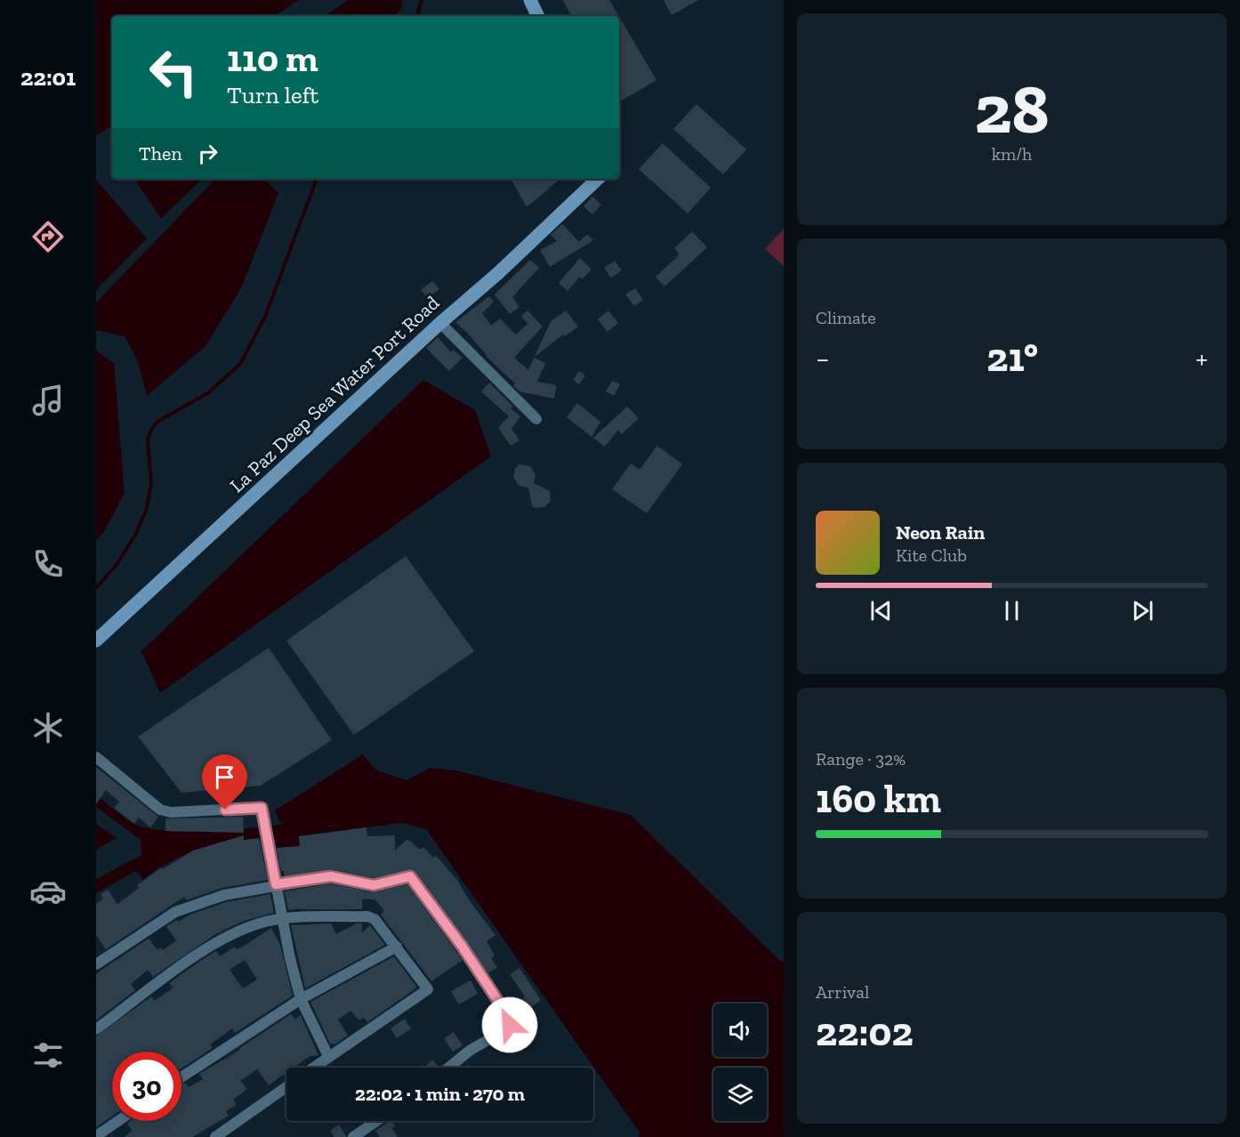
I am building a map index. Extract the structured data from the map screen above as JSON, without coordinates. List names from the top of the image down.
{
  "streets": {
    "main road": ["La Paz Deep Sea Water Port Road"]
  },
  "page": {
    "tabs": "22:01",
    "tile": [
      ["28", "km/h"],
      "Climate",
      ["Range · 32%", "160 km"],
      ["Arrival", "22:02"]
    ],
    "turn": ["110 m", "Turn left"],
    "then": "Then",
    "heat": ["−", "21°", "+"],
    "song": ["Neon Rain", "Kite Club"],
    "limit": "30",
    "trip": "22:02 · 1 min · 270 m"
  }
}
